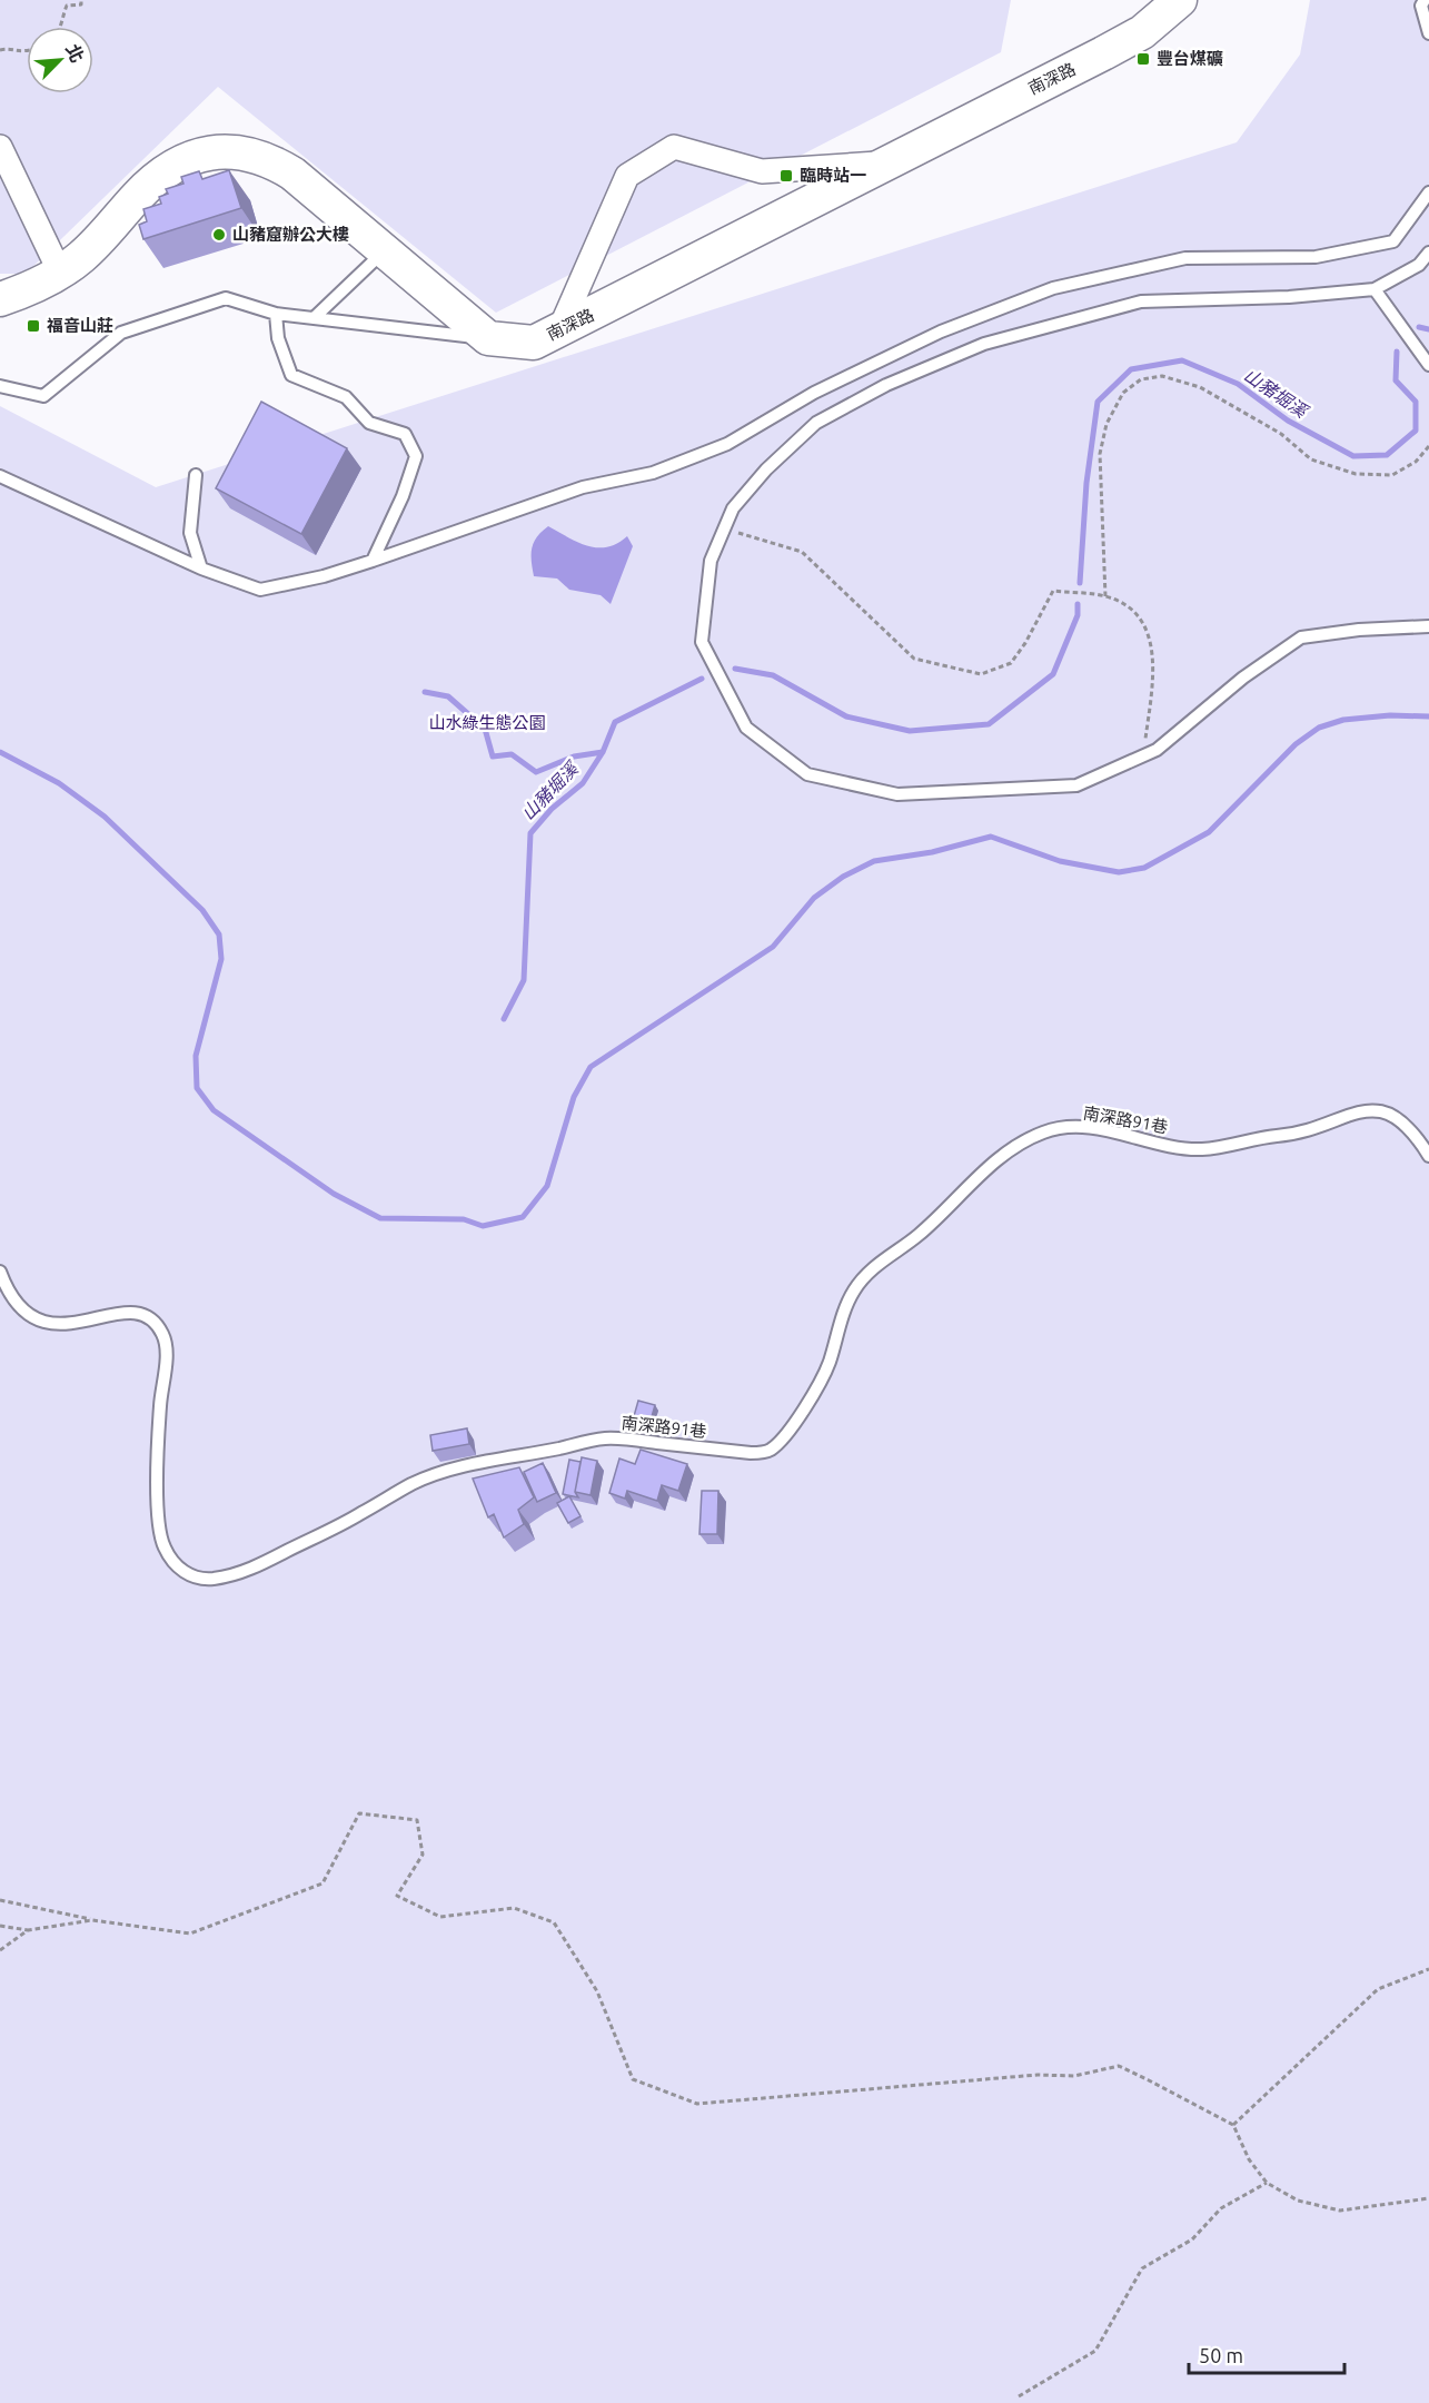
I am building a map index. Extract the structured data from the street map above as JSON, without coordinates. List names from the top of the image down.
{
  "streets": {
    "main road": ["南深路"],
    "lane": ["南深路91巷"]
  },
  "water": ["山豬堀溪"],
  "parks": ["山水綠生態公園"],
  "places": {
    "transit": ["豐台煤礦", "臨時站一", "福音山莊"],
    "other": ["山豬窟辦公大樓"]
  },
  "scale_bar": "50 m",
  "north": "top right"
}
